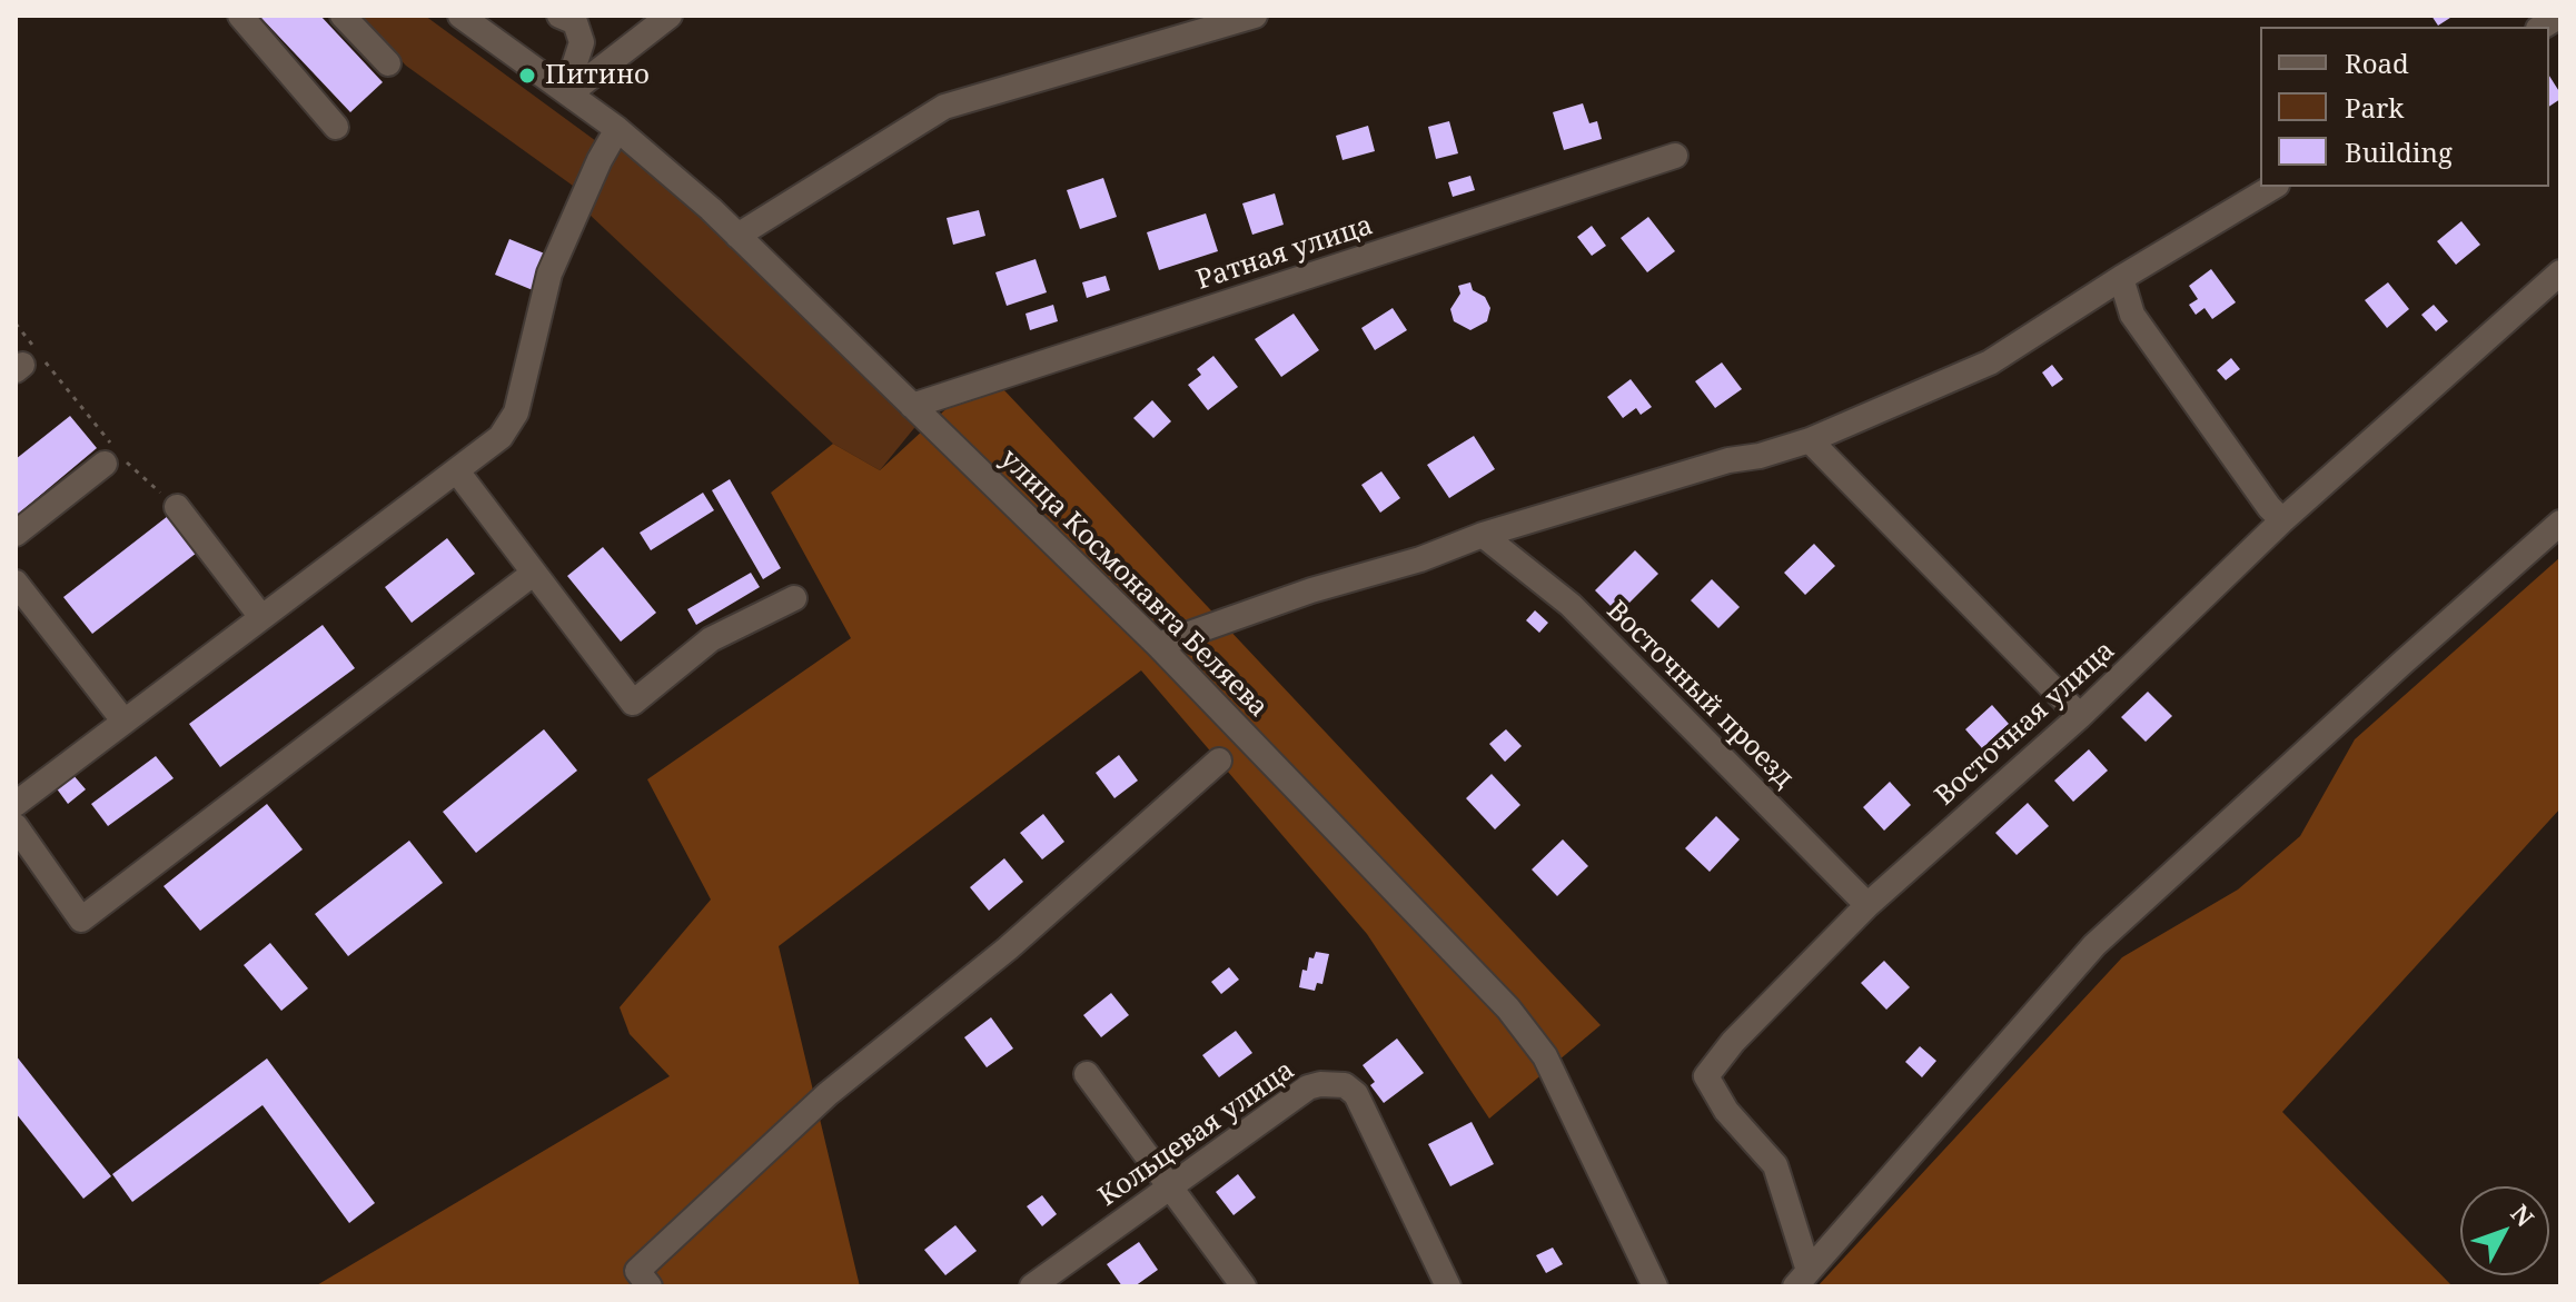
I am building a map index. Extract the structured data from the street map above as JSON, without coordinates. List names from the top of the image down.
{
  "streets": {
    "street": [
      "Ратная улица",
      "улица Космонавта Беляева",
      "Восточный проезд",
      "Восточная улица",
      "Кольцевая улица"
    ]
  },
  "crossings": [
    ["Ратная улица", "улица Космонавта Беляева"],
    ["Восточный проезд", "Восточная улица"]
  ],
  "places": ["Питино"],
  "legend": ["Road", "Park", "Building"],
  "north": "top right"
}
